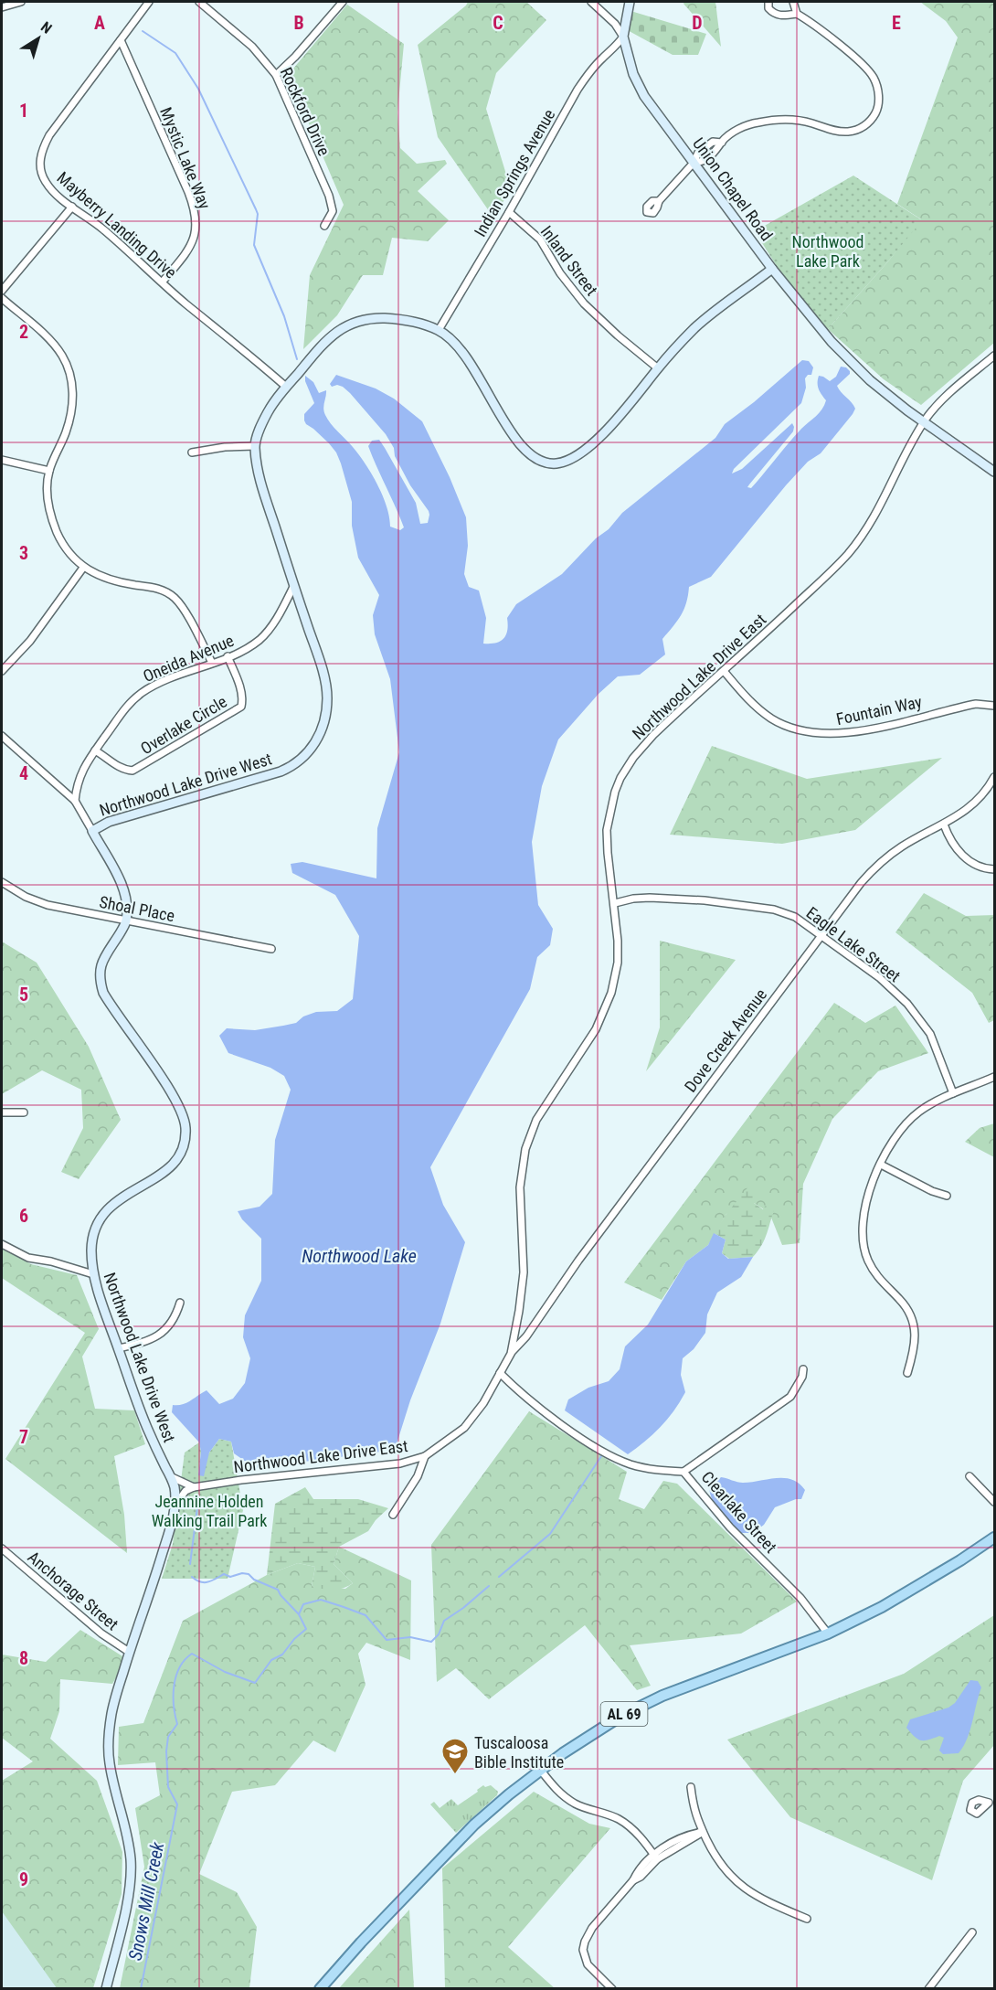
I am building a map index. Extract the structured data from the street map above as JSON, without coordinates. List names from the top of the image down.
{
  "streets": {
    "main road": ["AL 69"],
    "street": [
      "Rockford Drive",
      "Mystic Lake Way",
      "Indian Springs Avenue",
      "Union Chapel Road",
      "Mayberry Landing Drive",
      "Inland Street",
      "Oneida Avenue",
      "Northwood Lake Drive East",
      "Fountain Way",
      "Overlake Circle",
      "Northwood Lake Drive West",
      "Shoal Place",
      "Eagle Lake Street",
      "Dove Creek Avenue",
      "Clearlake Street",
      "Anchorage Street"
    ]
  },
  "crossings": [
    ["Mystic Lake Way", "Mayberry Landing Drive"],
    ["Indian Springs Avenue", "Union Chapel Road"],
    ["Indian Springs Avenue", "Inland Street"],
    ["Indian Springs Avenue", "Northwood Lake Drive West"],
    ["Union Chapel Road", "Northwood Lake Drive East"],
    ["Union Chapel Road", "Northwood Lake Drive West"],
    ["Mayberry Landing Drive", "Northwood Lake Drive West"],
    ["Inland Street", "Northwood Lake Drive West"],
    ["Oneida Avenue", "Overlake Circle"],
    ["Oneida Avenue", "Northwood Lake Drive West"],
    ["Northwood Lake Drive East", "Fountain Way"],
    ["Northwood Lake Drive East", "Northwood Lake Drive West"],
    ["Northwood Lake Drive East", "Eagle Lake Street"],
    ["Northwood Lake Drive East", "Dove Creek Avenue"],
    ["Northwood Lake Drive East", "Clearlake Street"],
    ["Northwood Lake Drive West", "Shoal Place"],
    ["Northwood Lake Drive West", "Anchorage Street"],
    ["Eagle Lake Street", "Dove Creek Avenue"],
    ["Clearlake Street", "AL 69"]
  ],
  "water": ["Northwood Lake", "Snows Mill Creek"],
  "parks": ["Northwood Lake Park", "Jeannine Holden Walking Trail Park"],
  "places": {
    "school or university": ["Tuscaloosa Bible Institute"]
  },
  "north": "top right",
  "grid": {
    "columns": [
      "A",
      "B",
      "C",
      "D",
      "E"
    ],
    "rows": [
      "1",
      "2",
      "3",
      "4",
      "5",
      "6",
      "7",
      "8",
      "9"
    ]
  }
}
